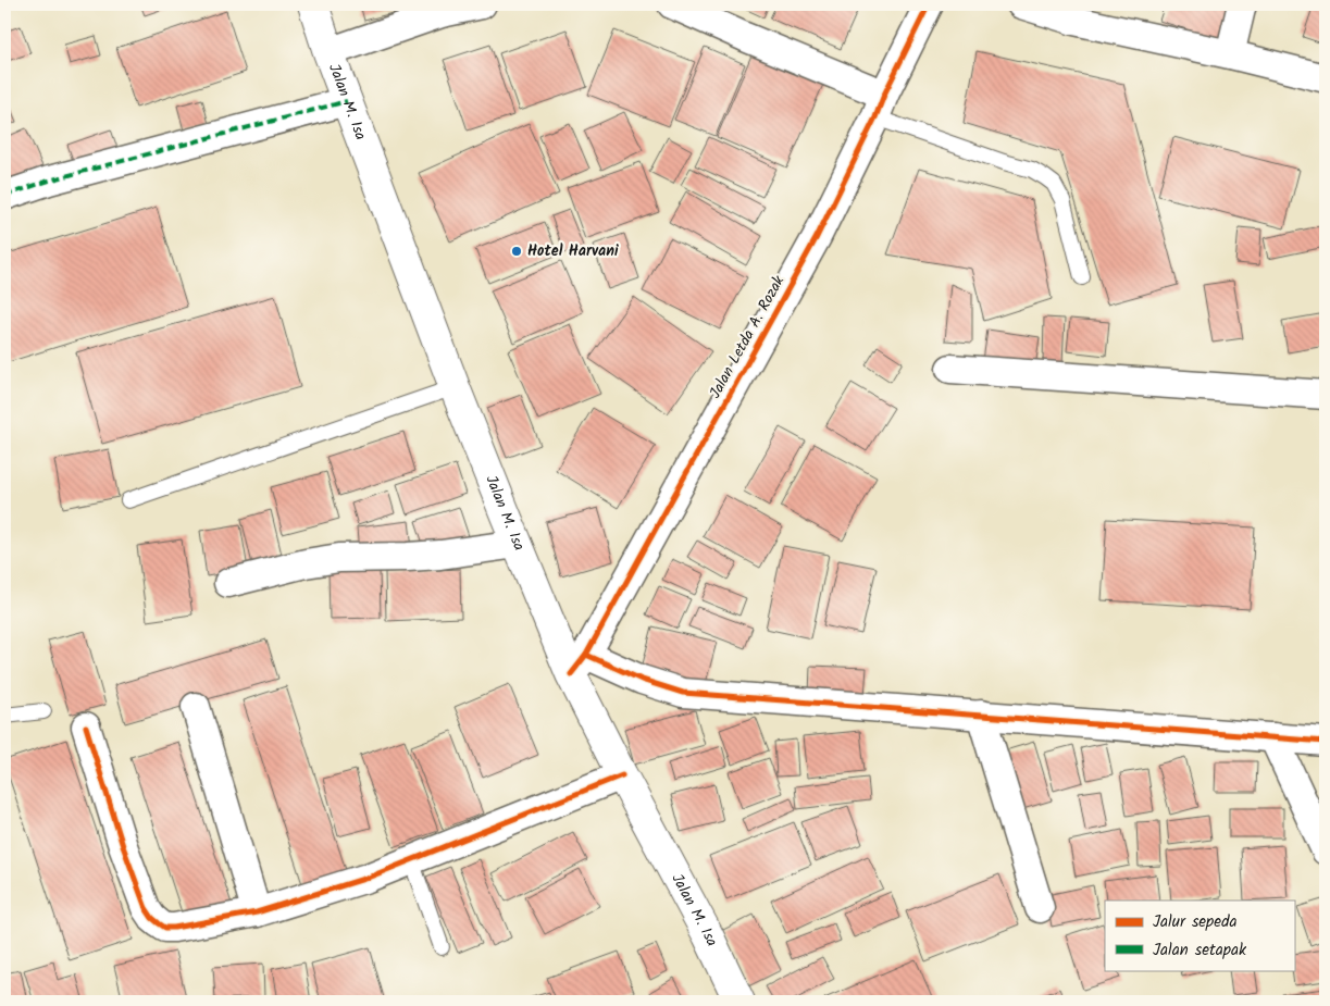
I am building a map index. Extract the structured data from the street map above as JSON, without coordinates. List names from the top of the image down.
{
  "streets": {
    "main road": ["Jalan M. Isa"],
    "street": ["Jalan Letda A. Rozak"]
  },
  "crossings": [
    ["Jalan M. Isa", "Jalan Letda A. Rozak"]
  ],
  "places": ["Hotel Harvani"],
  "legend": ["Jalur sepeda", "Jalan setapak"]
}
